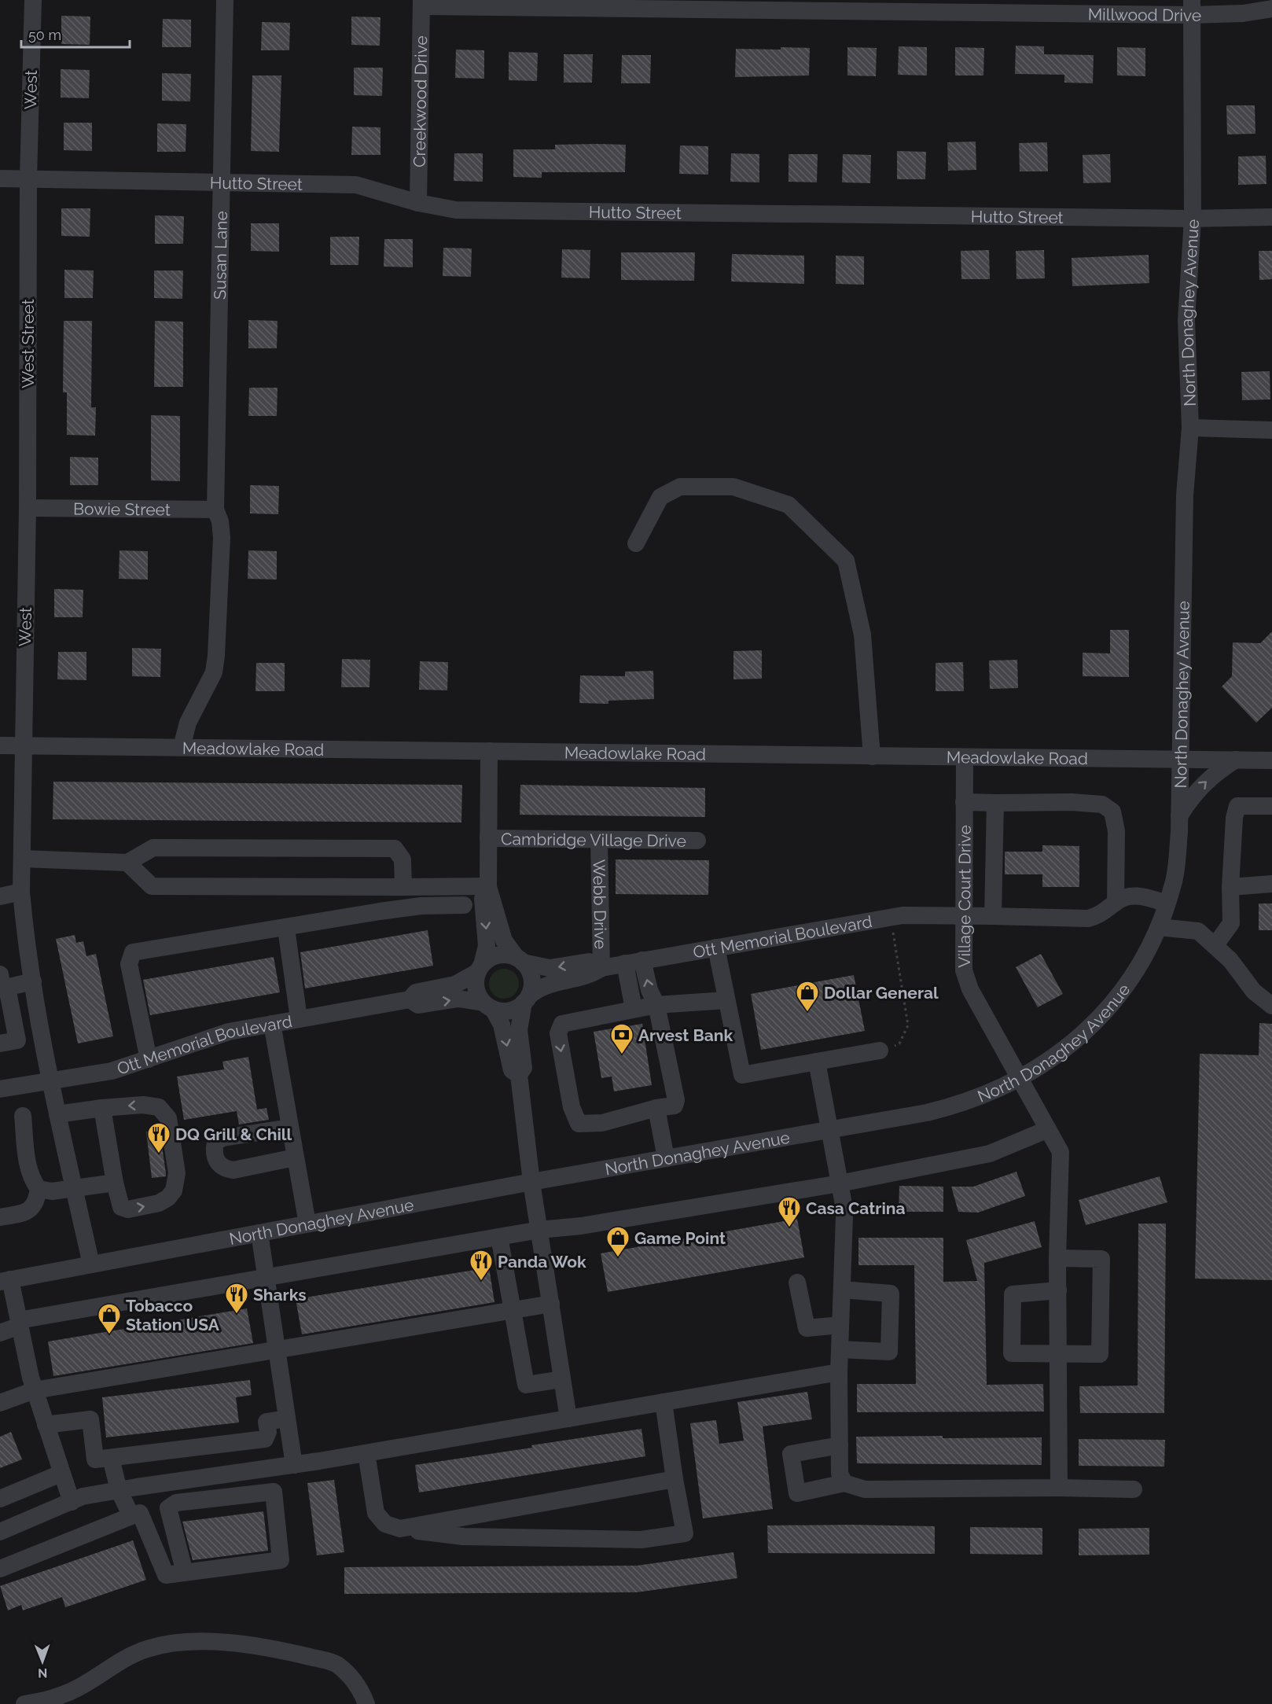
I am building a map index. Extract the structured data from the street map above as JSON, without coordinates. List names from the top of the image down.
{
  "streets": {
    "street": [
      "Millwood Drive",
      "West",
      "Creekwood Drive",
      "Hutto Street",
      "Susan Lane",
      "North Donaghey Avenue",
      "West Street",
      "Bowie Street",
      "Meadowlake Road",
      "Cambridge Village Drive",
      "Village Court Drive",
      "Webb Drive",
      "Ott Memorial Boulevard"
    ]
  },
  "crossings": [
    ["Millwood Drive", "Creekwood Drive"],
    ["Millwood Drive", "North Donaghey Avenue"],
    ["West", "Hutto Street"],
    ["West", "North Donaghey Avenue"],
    ["West", "West Street"],
    ["West", "Bowie Street"],
    ["West", "Meadowlake Road"],
    ["West", "Ott Memorial Boulevard"],
    ["Creekwood Drive", "Hutto Street"],
    ["Hutto Street", "Susan Lane"],
    ["Hutto Street", "North Donaghey Avenue"],
    ["Hutto Street", "West Street"],
    ["Susan Lane", "Bowie Street"],
    ["Susan Lane", "Meadowlake Road"],
    ["North Donaghey Avenue", "Meadowlake Road"],
    ["North Donaghey Avenue", "Village Court Drive"],
    ["North Donaghey Avenue", "Ott Memorial Boulevard"],
    ["West Street", "Bowie Street"],
    ["Meadowlake Road", "Village Court Drive"],
    ["Cambridge Village Drive", "Webb Drive"],
    ["Village Court Drive", "Ott Memorial Boulevard"],
    ["Webb Drive", "Ott Memorial Boulevard"]
  ],
  "places": {
    "shop": ["Dollar General", "Game Point", "Tobacco Station USA"],
    "bank": ["Arvest Bank"],
    "restaurant": [
      "DQ Grill & Chill",
      "Casa Catrina",
      "Panda Wok",
      "Sharks"
    ]
  },
  "scale_bar": "50 m",
  "north": "bottom"
}
